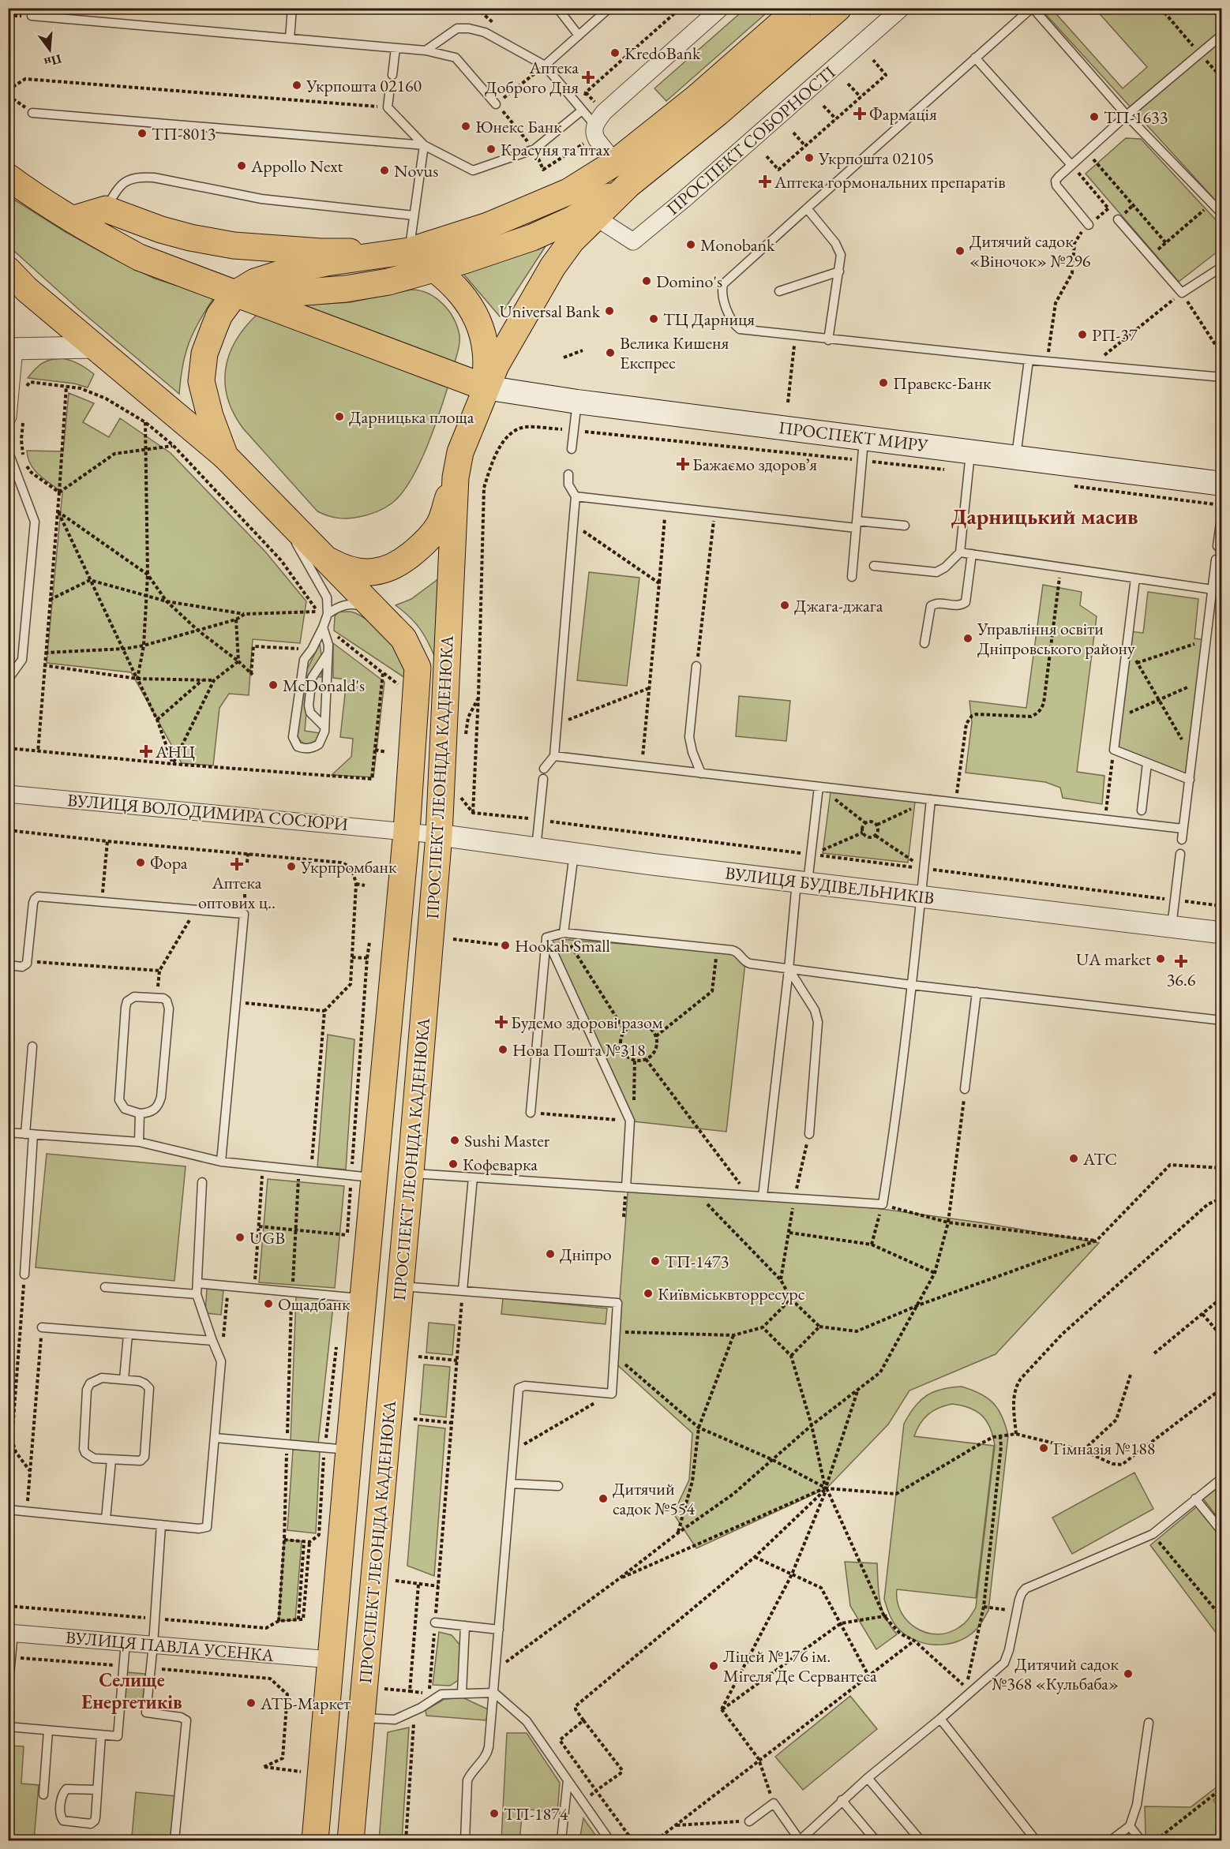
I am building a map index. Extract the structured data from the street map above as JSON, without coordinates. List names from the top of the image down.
{
  "streets": {
    "main road": ["ПРОСПЕКТ МИРУ", "ПРОСПЕКТ ЛЕОНІДА КАДЕНЮКА"],
    "street": [
      "ПРОСПЕКТ СОБОРНОСТІ",
      "ВУЛИЦЯ ВОЛОДИМИРА СОСЮРИ",
      "ВУЛИЦЯ БУДІВЕЛЬНИКІВ",
      "ВУЛИЦЯ ПАВЛА УСЕНКА"
    ]
  },
  "crossings": [
    ["ПРОСПЕКТ ЛЕОНІДА КАДЕНЮКА", "ВУЛИЦЯ ВОЛОДИМИРА СОСЮРИ"],
    ["ПРОСПЕКТ ЛЕОНІДА КАДЕНЮКА", "ВУЛИЦЯ БУДІВЕЛЬНИКІВ"],
    ["ПРОСПЕКТ ЛЕОНІДА КАДЕНЮКА", "ВУЛИЦЯ ПАВЛА УСЕНКА"],
    ["ВУЛИЦЯ ВОЛОДИМИРА СОСЮРИ", "ВУЛИЦЯ БУДІВЕЛЬНИКІВ"]
  ],
  "districts": ["Дарницький масив", "Селище Енергетиків"],
  "places": {
    "other": [
      "KredoBank",
      "Укрпошта 02160",
      "ТП-1633",
      "Юнекс Банк",
      "ТП-8013",
      "Красуня та птах",
      "Укрпошта 02105",
      "Appollo Next",
      "Novus",
      "Monobank",
      "Дитячий садок «Віночок» №296",
      "Domino's",
      "Universal Bank",
      "ТЦ Дарниця",
      "РП-37",
      "Велика Кишеня Експрес",
      "Правекс-Банк",
      "Дарницька площа",
      "Джага-джага",
      "Управління освіти Дніпровського району",
      "McDonald's",
      "Фора",
      "Укрпромбанк",
      "Hookah Small",
      "UA market",
      "Нова Пошта №318",
      "Sushi Master",
      "АТС",
      "Кофеварка",
      "UGB",
      "Дніпро",
      "ТП-1473",
      "Київміськвторресурс",
      "Ощадбанк",
      "Гімназія №188",
      "Дитячий садок №554",
      "Ліцей №176 ім. Мігеля Де Сервантеса",
      "Дитячий садок №368 «Кульбаба»",
      "АТБ-Маркет",
      "ТП-1874"
    ],
    "health": [
      "Аптека Доброго Дня",
      "Фармація",
      "Аптека гормональних препаратів",
      "Бажаємо здоровʼя",
      "АНЦ",
      "Аптека оптових ц‥",
      "36.6",
      "Будемо здорові разом"
    ]
  },
  "north": "bottom"
}
